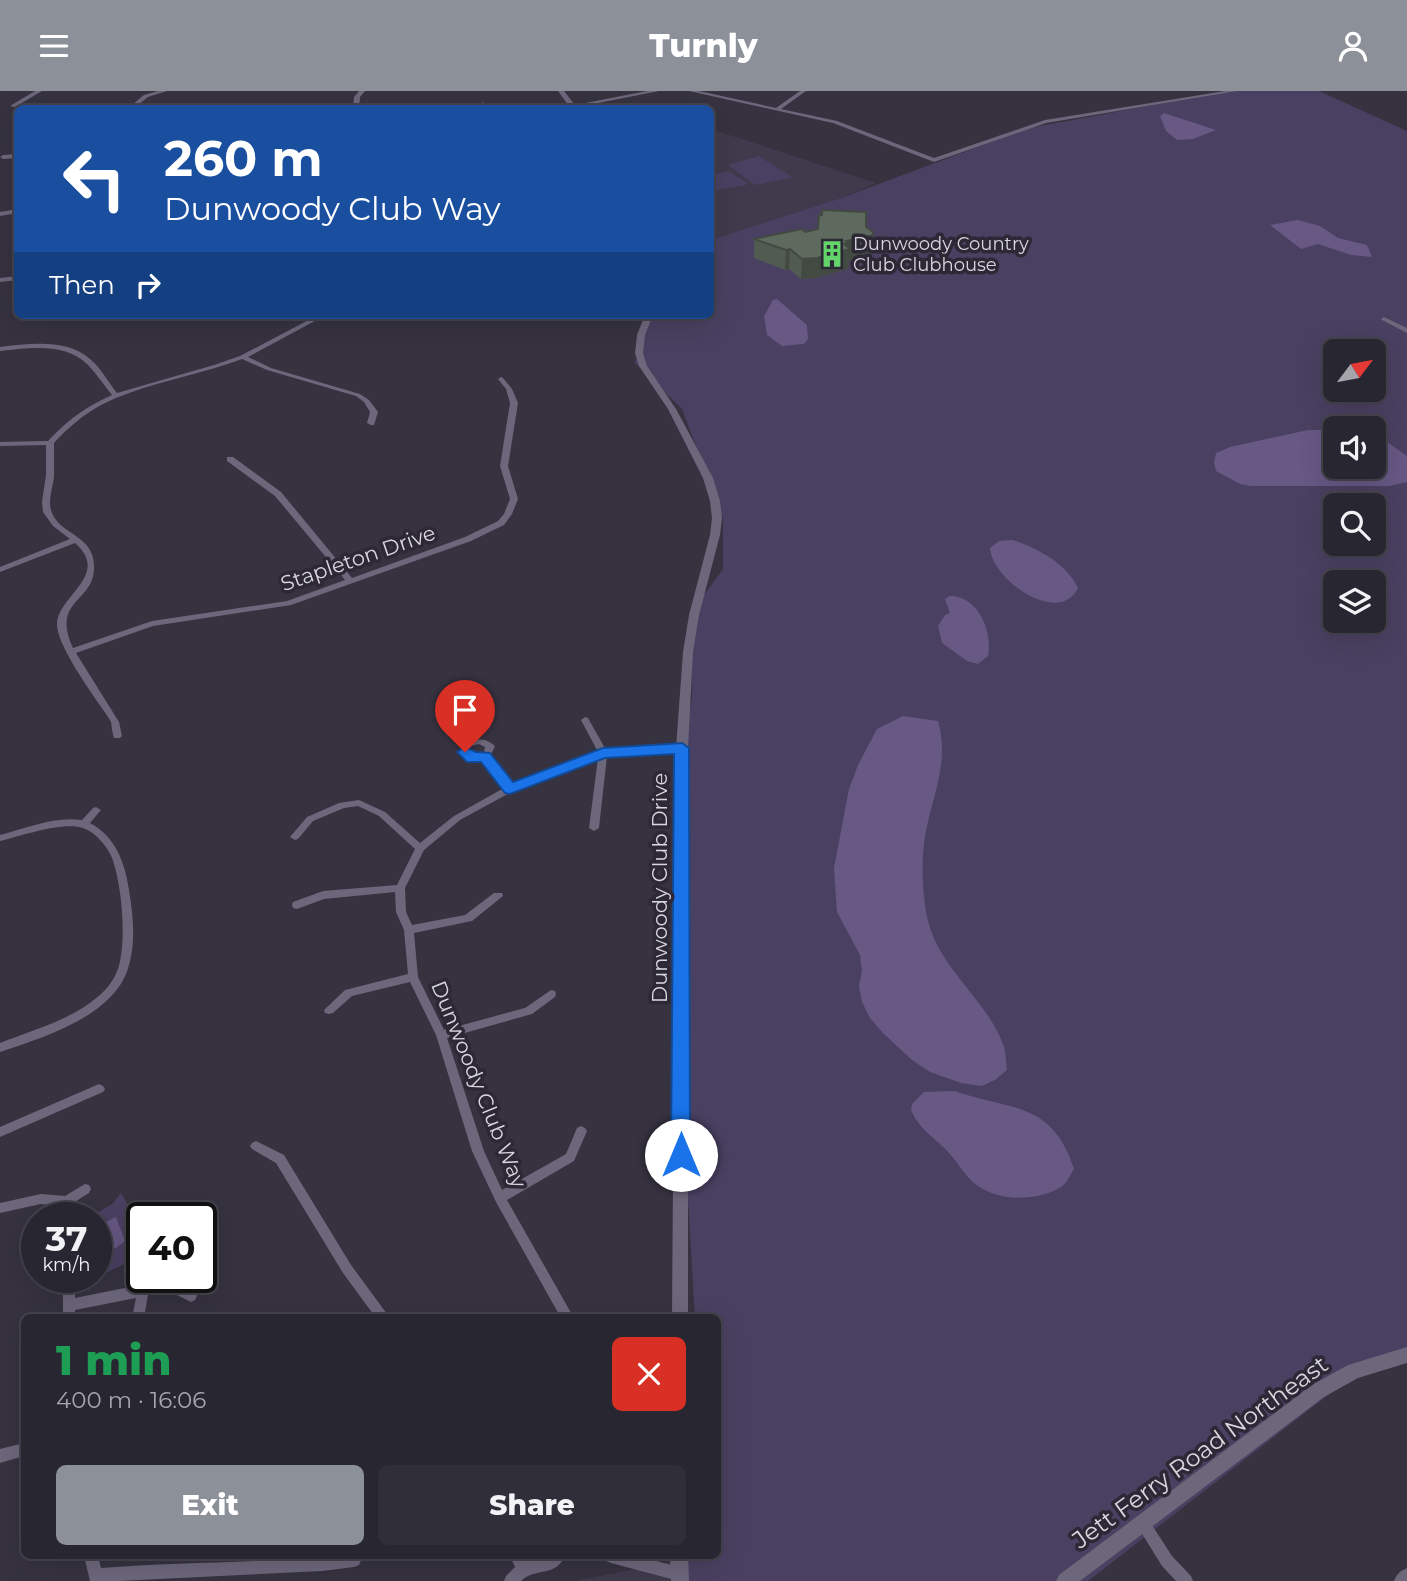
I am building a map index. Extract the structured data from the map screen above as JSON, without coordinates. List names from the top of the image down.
{
  "streets": {
    "street": [
      "Stapleton Drive",
      "Dunwoody Club Drive",
      "Dunwoody Club Way",
      "Jett Ferry Road Northeast"
    ]
  },
  "places": {
    "building": ["Dunwoody Country Club Clubhouse"]
  },
  "north": "top right",
  "page": {
    "header": "Turnly",
    "turn": ["260 m", "Dunwoody Club Way"],
    "then": "Then",
    "speed": "37 km/h",
    "limit": "40",
    "heading": ["1 min", "400 m · 16:06"],
    "buttons": ["Exit", "Share"]
  }
}
